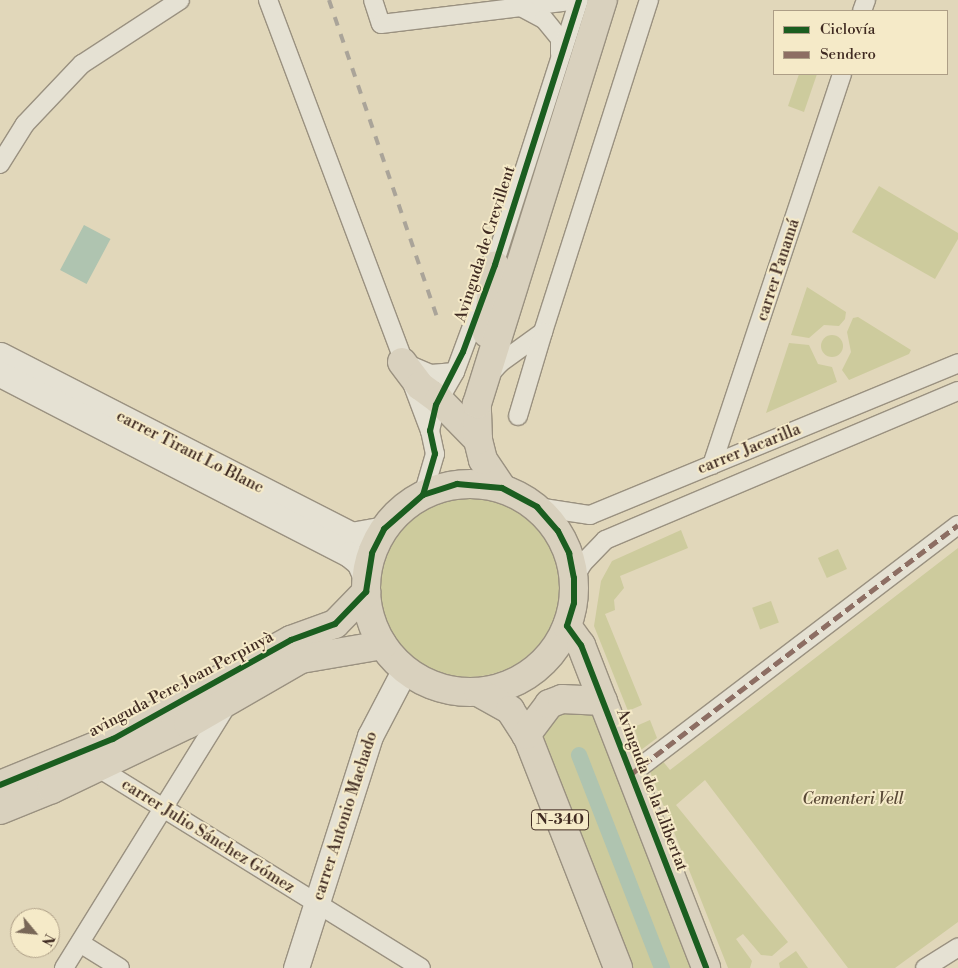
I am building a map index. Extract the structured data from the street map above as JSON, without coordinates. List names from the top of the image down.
{
  "streets": {
    "highway": ["avinguda Pere Joan Perpinyà", "Avinguda de la Llibertat", "N-340"],
    "main road": ["carrer Tirant Lo Blanc", "carrer Antonio Machado"],
    "street": [
      "Avinguda de Crevillent",
      "carrer Panamá",
      "carrer Jacarilla",
      "carrer Julio Sánchez Gómez"
    ]
  },
  "crossings": [
    ["Avinguda de Crevillent", "N-340"],
    ["carrer Panamá", "carrer Jacarilla"],
    ["carrer Jacarilla", "N-340"],
    ["carrer Tirant Lo Blanc", "avinguda Pere Joan Perpinyà"],
    ["carrer Tirant Lo Blanc", "N-340"],
    ["avinguda Pere Joan Perpinyà", "N-340"],
    ["Avinguda de la Llibertat", "N-340"],
    ["carrer Antonio Machado", "N-340"],
    ["carrer Antonio Machado", "carrer Julio Sánchez Gómez"]
  ],
  "parks": ["Cementeri Vell"],
  "legend": ["Ciclovía", "Sendero"],
  "north": "bottom right"
}
